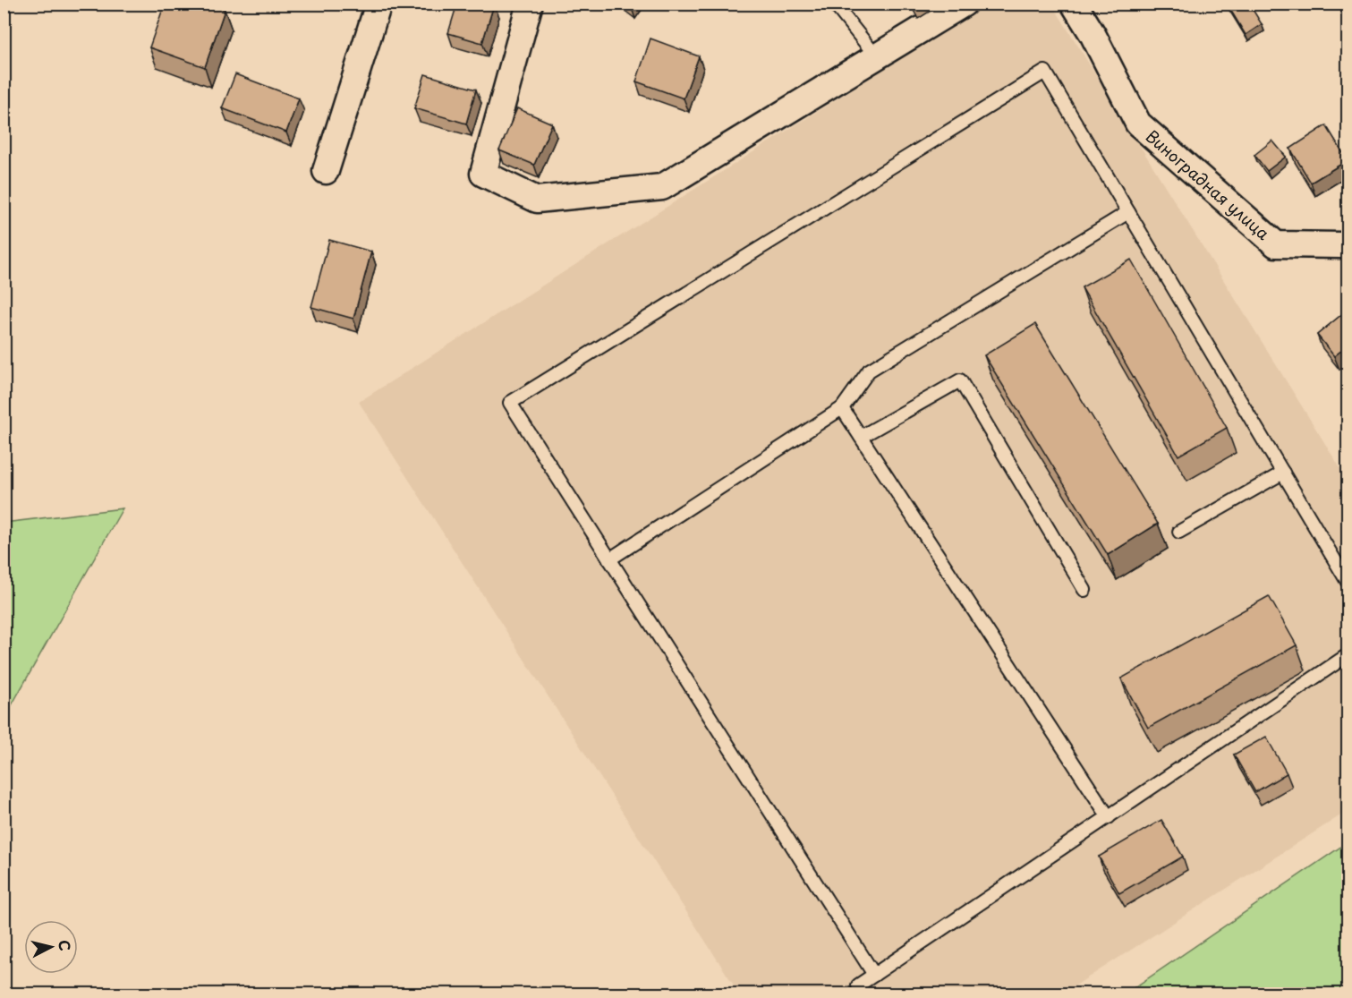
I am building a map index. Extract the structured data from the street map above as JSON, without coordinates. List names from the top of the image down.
{
  "streets": {
    "street": ["Виноградная улица"]
  },
  "north": "right"
}
